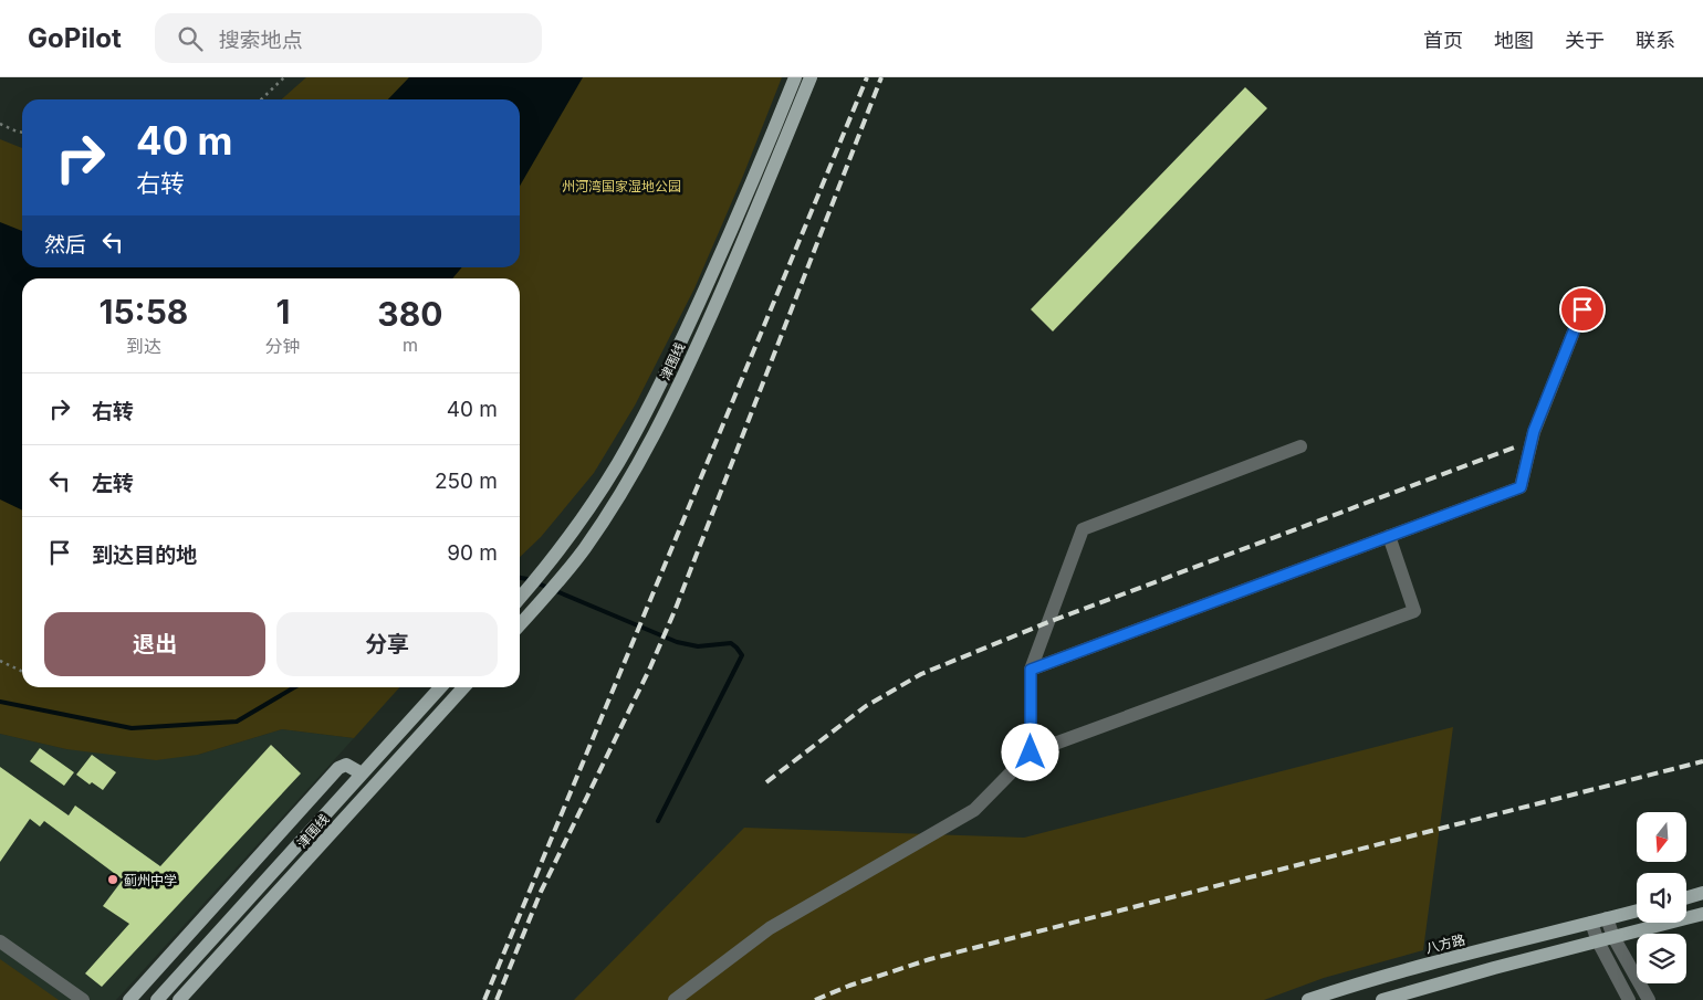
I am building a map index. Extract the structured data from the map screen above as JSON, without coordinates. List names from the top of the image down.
{
  "streets": {
    "main road": ["津围线", "八方路"]
  },
  "parks": ["州河湾国家湿地公园"],
  "places": ["蓟州中学"],
  "north": "bottom",
  "page": {
    "header": "GoPilot",
    "search": "搜索地点",
    "nav": [
      "首页",
      "地图",
      "关于",
      "联系"
    ],
    "turn": ["40 m", "右转"],
    "then": "然后",
    "eta": [
      "15:58",
      "到达",
      "1",
      "分钟",
      "380",
      "m"
    ],
    "list": [
      {
        "name": "右转",
        "value": "40 m"
      },
      {
        "name": "左转",
        "value": "250 m"
      },
      {
        "name": "到达目的地",
        "value": "90 m"
      }
    ],
    "buttons": ["退出", "分享"]
  }
}
